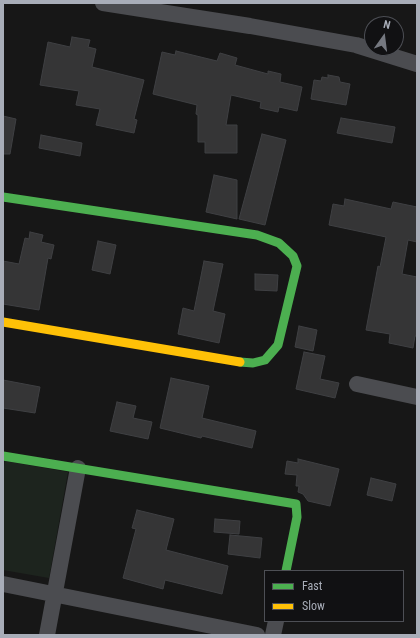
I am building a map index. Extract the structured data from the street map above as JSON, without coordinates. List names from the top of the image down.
{
  "legend": ["Fast", "Slow"],
  "north": "top"
}
